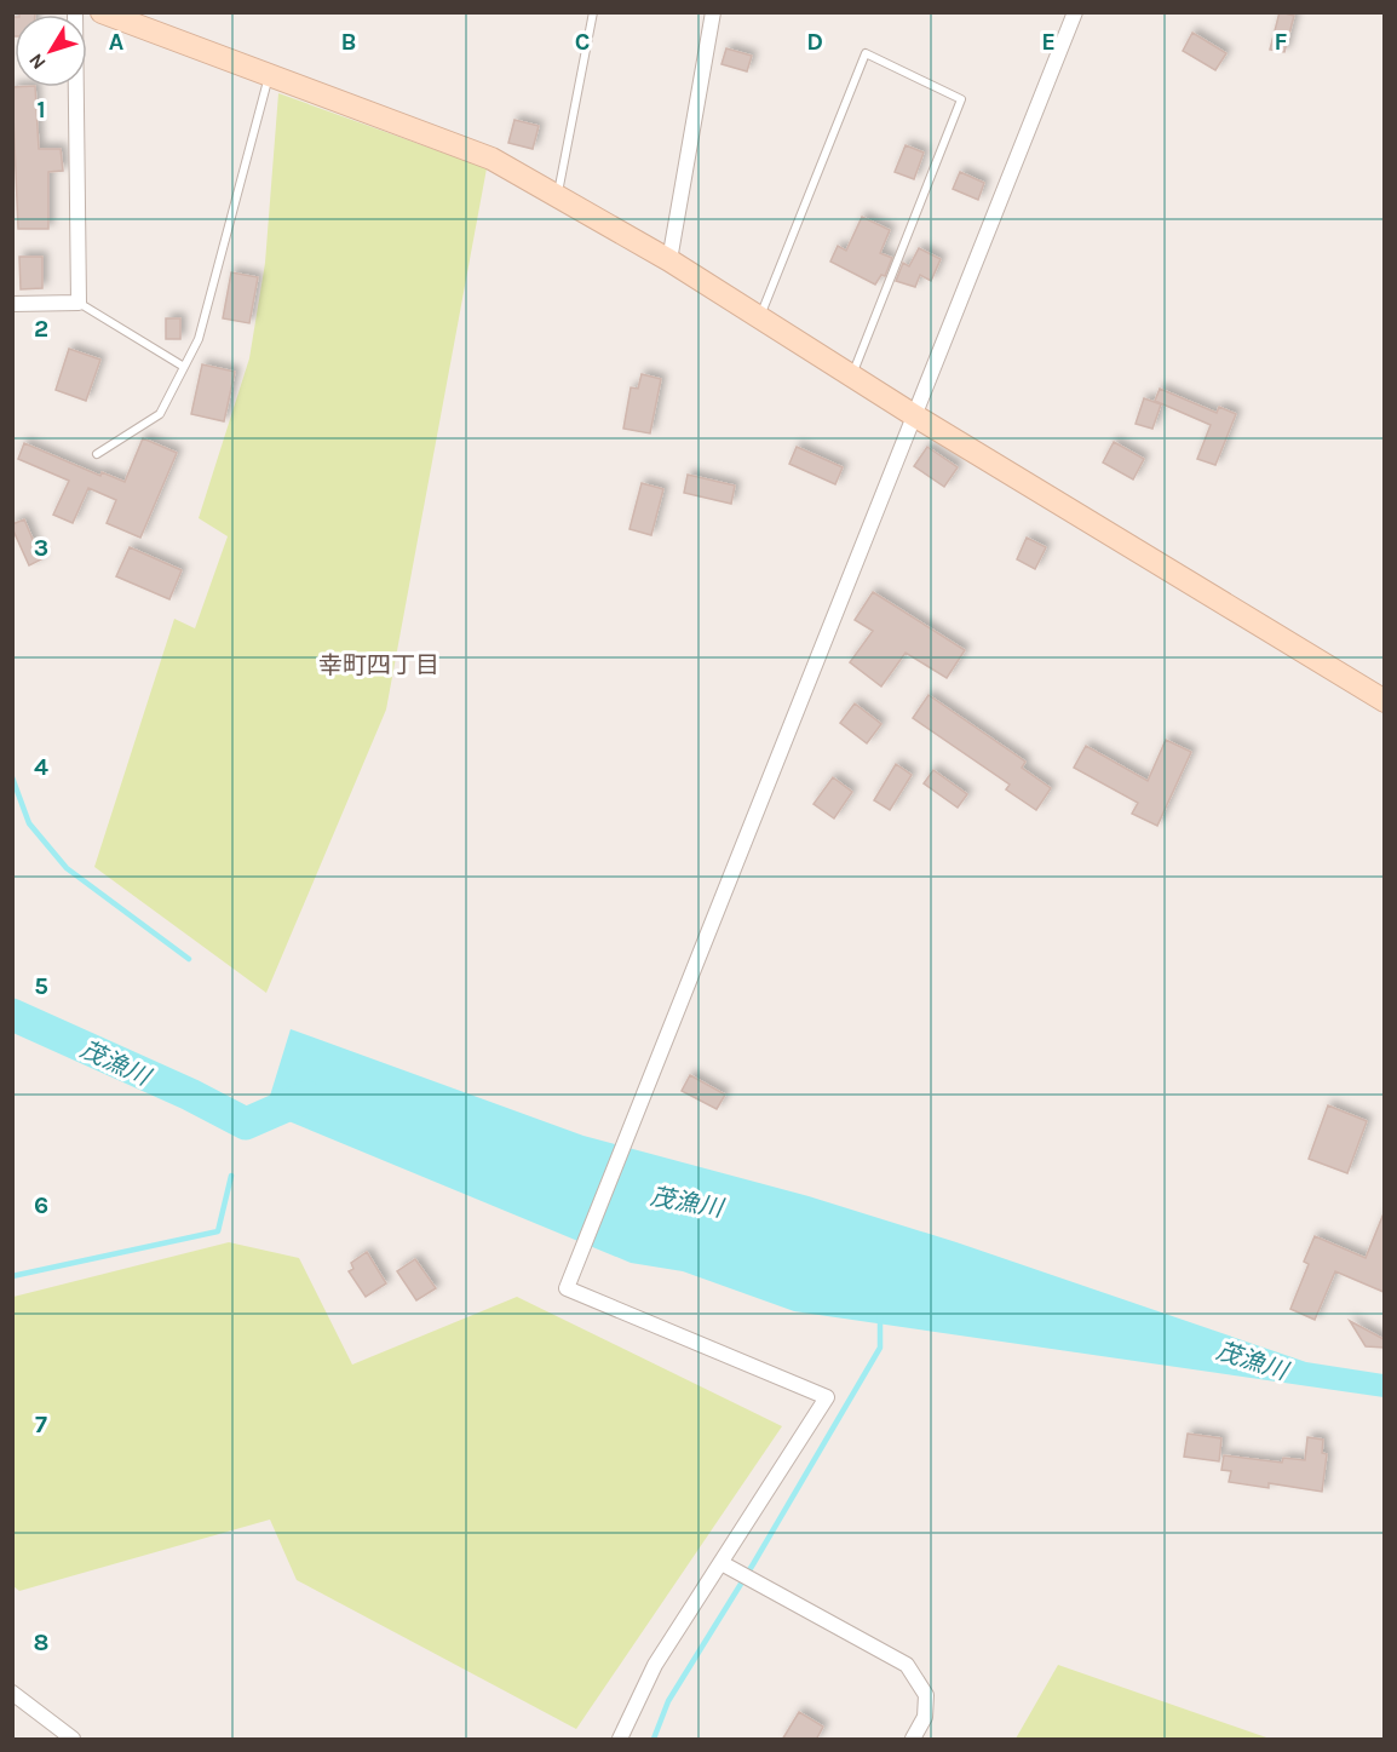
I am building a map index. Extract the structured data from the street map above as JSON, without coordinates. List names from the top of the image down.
{
  "districts": ["幸町四丁目"],
  "water": ["茂漁川"],
  "north": "bottom left",
  "grid": {
    "columns": [
      "A",
      "B",
      "C",
      "D",
      "E",
      "F"
    ],
    "rows": [
      "1",
      "2",
      "3",
      "4",
      "5",
      "6",
      "7",
      "8"
    ]
  }
}
